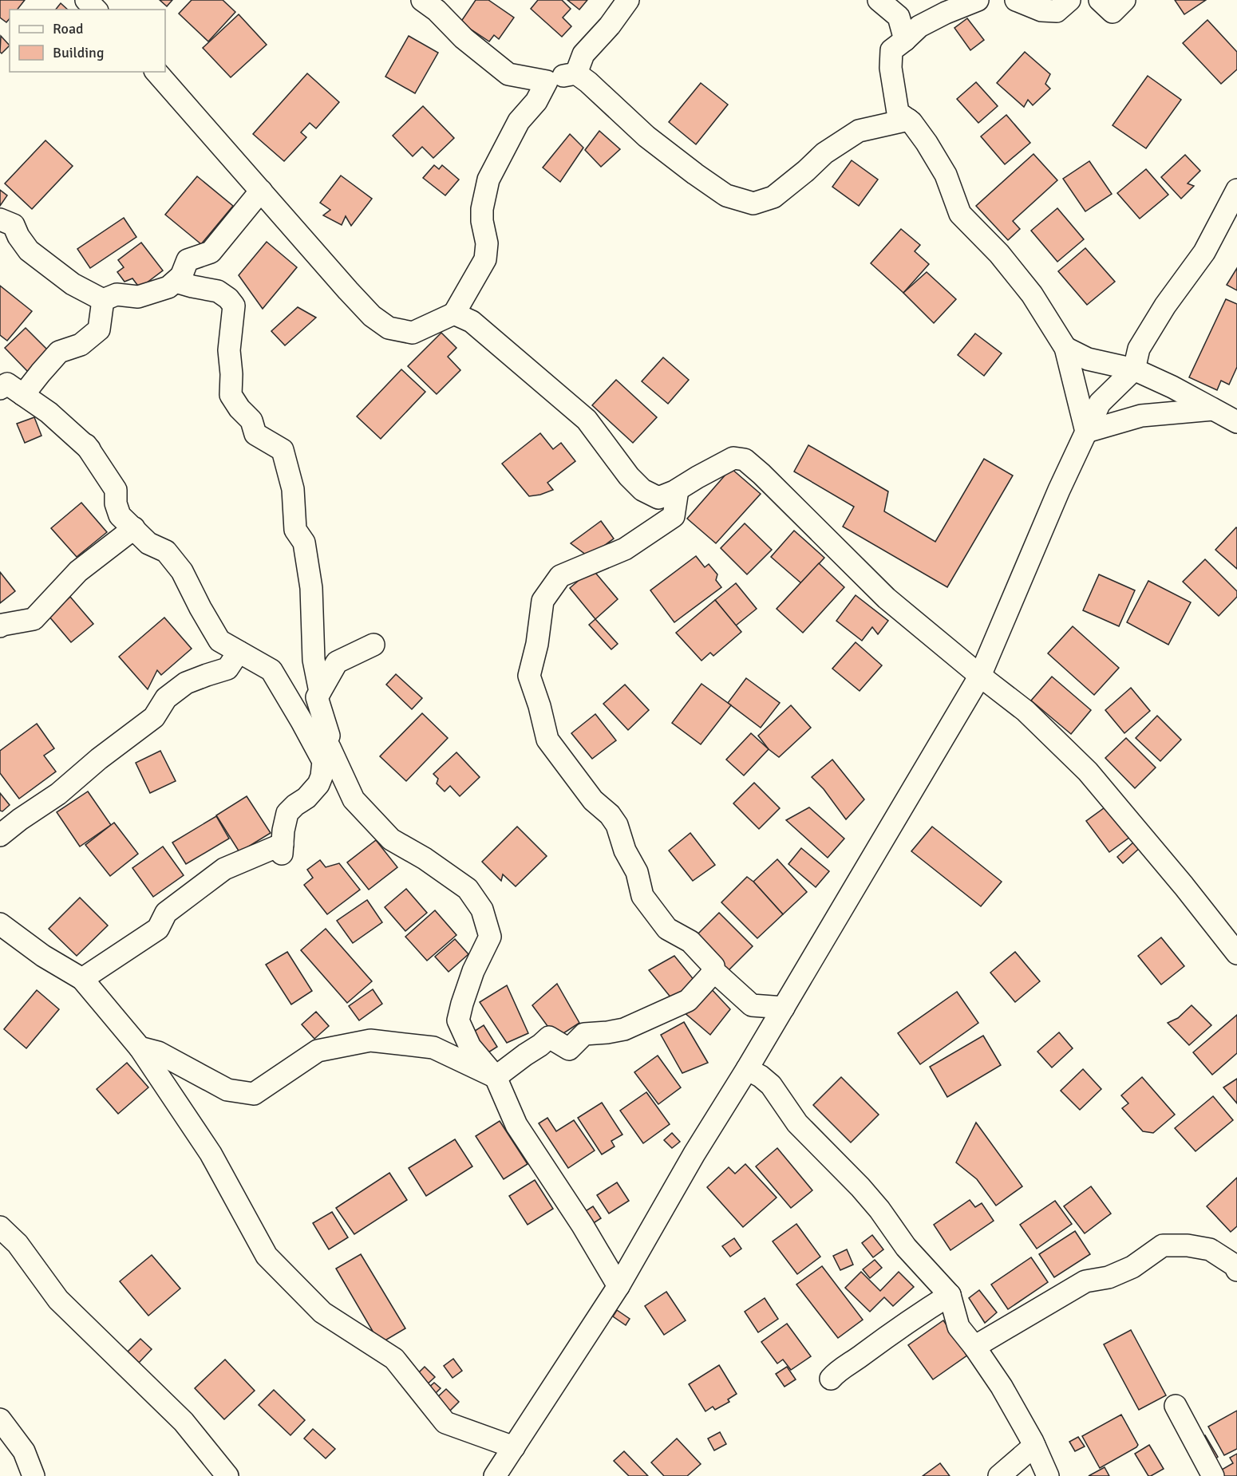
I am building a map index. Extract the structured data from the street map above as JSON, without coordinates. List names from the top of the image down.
{
  "legend": ["Road", "Building"]
}
